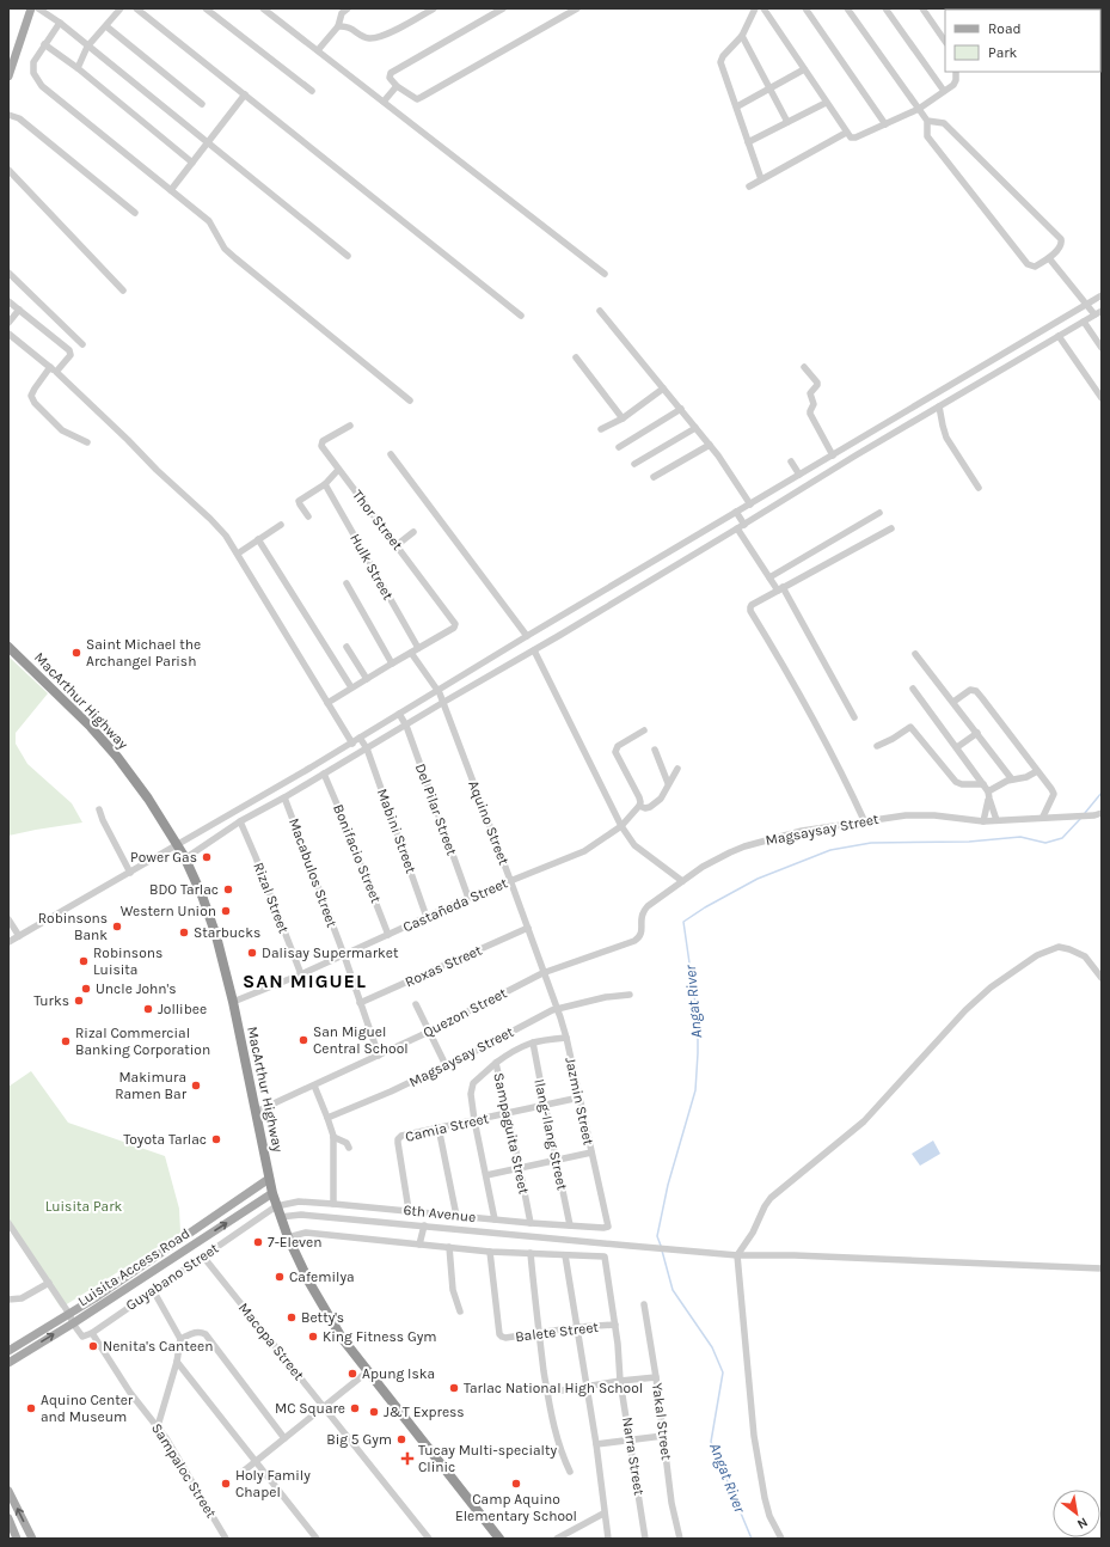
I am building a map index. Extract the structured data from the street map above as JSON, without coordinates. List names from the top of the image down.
{
  "streets": {
    "highway": ["MacArthur Highway"],
    "main road": ["Luisita Access Road"],
    "street": [
      "Thor Street",
      "Hulk Street",
      "Del Pilar Street",
      "Aquino Street",
      "Magsaysay Street",
      "Mabini Street",
      "Bonifacio Street",
      "Macabulos Street",
      "Rizal Street",
      "Castañeda Street",
      "Roxas Street",
      "Quezon Street",
      "Jazmin Street",
      "Camia Street",
      "Sampaguita Street",
      "Ilang-Ilang Street",
      "6th Avenue",
      "Guyabano Street",
      "Balete Street",
      "Macopa Street",
      "Yakal Street",
      "Narra Street",
      "Sampaloc Street"
    ]
  },
  "crossings": [
    ["Thor Street", "Hulk Street"],
    ["MacArthur Highway", "Castañeda Street"],
    ["MacArthur Highway", "Quezon Street"],
    ["MacArthur Highway", "6th Avenue"],
    ["MacArthur Highway", "Luisita Access Road"],
    ["MacArthur Highway", "Guyabano Street"],
    ["Del Pilar Street", "Castañeda Street"],
    ["Aquino Street", "Magsaysay Street"],
    ["Aquino Street", "Castañeda Street"],
    ["Aquino Street", "Roxas Street"],
    ["Aquino Street", "Quezon Street"],
    ["Aquino Street", "Jazmin Street"],
    ["Magsaysay Street", "Quezon Street"],
    ["Magsaysay Street", "Jazmin Street"],
    ["Mabini Street", "Castañeda Street"],
    ["Bonifacio Street", "Castañeda Street"],
    ["Macabulos Street", "Castañeda Street"],
    ["Macabulos Street", "Roxas Street"],
    ["Macabulos Street", "Quezon Street"],
    ["Rizal Street", "Castañeda Street"],
    ["Quezon Street", "Jazmin Street"],
    ["Jazmin Street", "Camia Street"],
    ["Jazmin Street", "Sampaguita Street"],
    ["Jazmin Street", "6th Avenue"],
    ["Camia Street", "Sampaguita Street"],
    ["Camia Street", "Ilang-Ilang Street"],
    ["Camia Street", "6th Avenue"],
    ["Sampaguita Street", "Ilang-Ilang Street"],
    ["Sampaguita Street", "6th Avenue"],
    ["Ilang-Ilang Street", "6th Avenue"],
    ["6th Avenue", "Guyabano Street"],
    ["Guyabano Street", "Macopa Street"],
    ["Guyabano Street", "Sampaloc Street"],
    ["Balete Street", "Narra Street"]
  ],
  "districts": ["SAN MIGUEL"],
  "water": ["Angat River"],
  "parks": ["Luisita Park"],
  "places": {
    "other": [
      "Saint Michael the Archangel Parish",
      "Power Gas",
      "BDO Tarlac",
      "Western Union",
      "Robinsons Bank",
      "Starbucks",
      "Dalisay Supermarket",
      "Robinsons Luisita",
      "Uncle John's",
      "Turks",
      "Jollibee",
      "San Miguel Central School",
      "Rizal Commercial Banking Corporation",
      "Makimura Ramen Bar",
      "Toyota Tarlac",
      "7-Eleven",
      "Cafemilya",
      "Betty's",
      "King Fitness Gym",
      "Nenita's Canteen",
      "Apung Iska",
      "Tarlac National High School",
      "Aquino Center and Museum",
      "MC Square",
      "J&T Express",
      "Big 5 Gym",
      "Holy Family Chapel",
      "Camp Aquino Elementary School"
    ],
    "health": ["Tucay Multi-specialty Clinic"]
  },
  "legend": ["Road", "Park"],
  "north": "bottom right"
}
